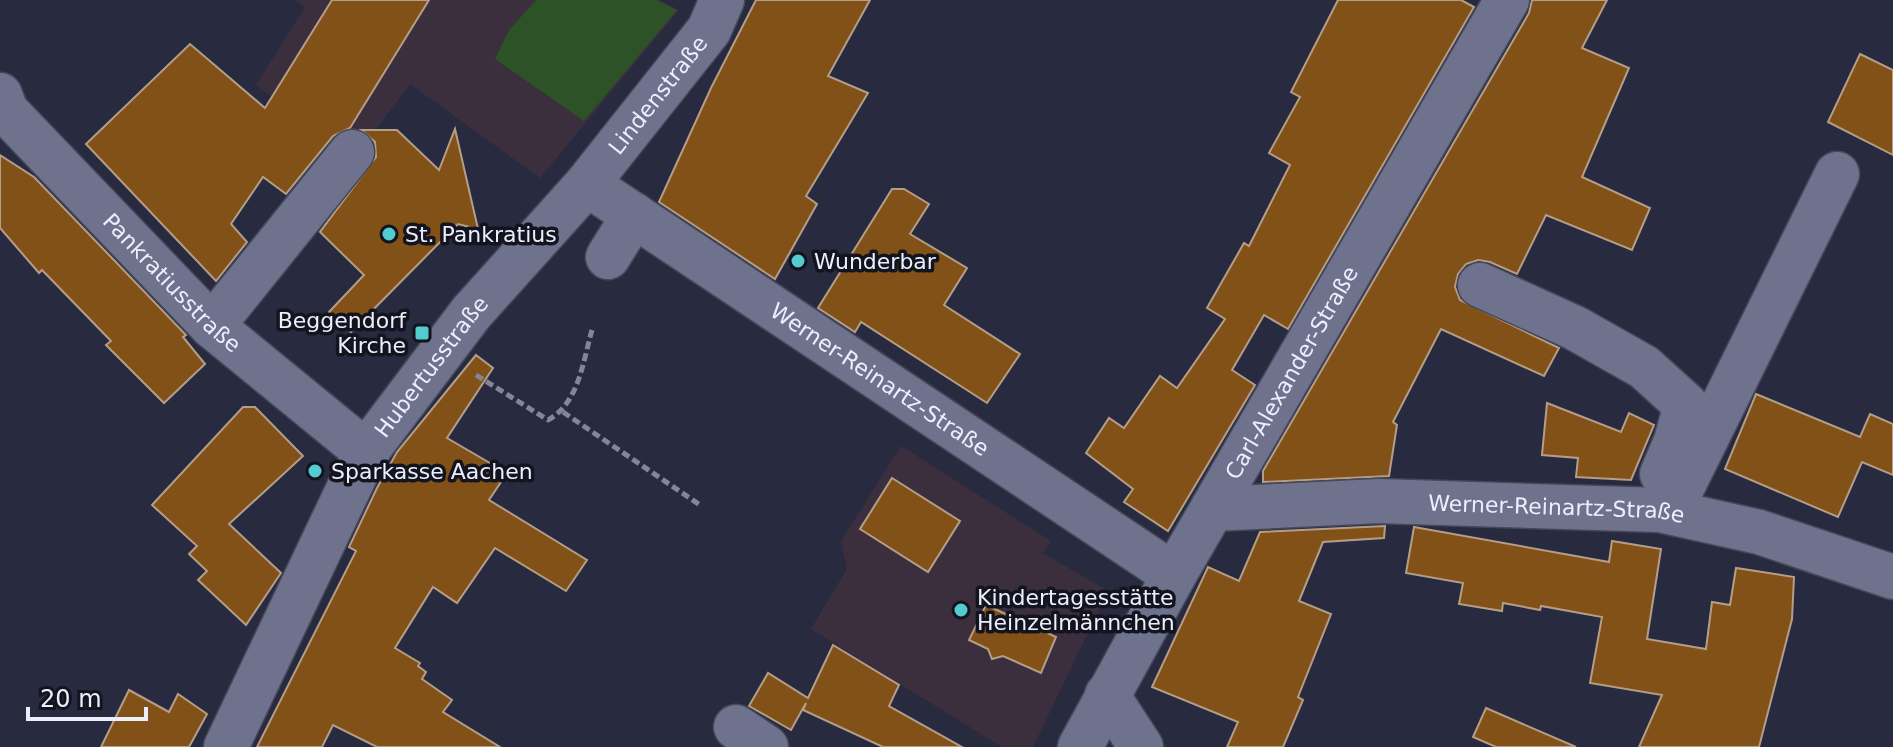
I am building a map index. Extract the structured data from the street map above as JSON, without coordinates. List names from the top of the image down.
{
  "streets": {
    "street": [
      "Lindenstraße",
      "Pankratiusstraße",
      "Hubertusstraße",
      "Carl-Alexander-Straße",
      "Werner-Reinartz-Straße"
    ]
  },
  "crossings": [
    ["Lindenstraße", "Hubertusstraße"],
    ["Lindenstraße", "Werner-Reinartz-Straße"],
    ["Pankratiusstraße", "Hubertusstraße"],
    ["Hubertusstraße", "Werner-Reinartz-Straße"],
    ["Carl-Alexander-Straße", "Werner-Reinartz-Straße"]
  ],
  "places": {
    "other": [
      "St. Pankratius",
      "Wunderbar",
      "Sparkasse Aachen",
      "Kindertagesstätte Heinzelmännchen"
    ],
    "transit": ["Beggendorf Kirche"]
  },
  "scale_bar": "20 m"
}
